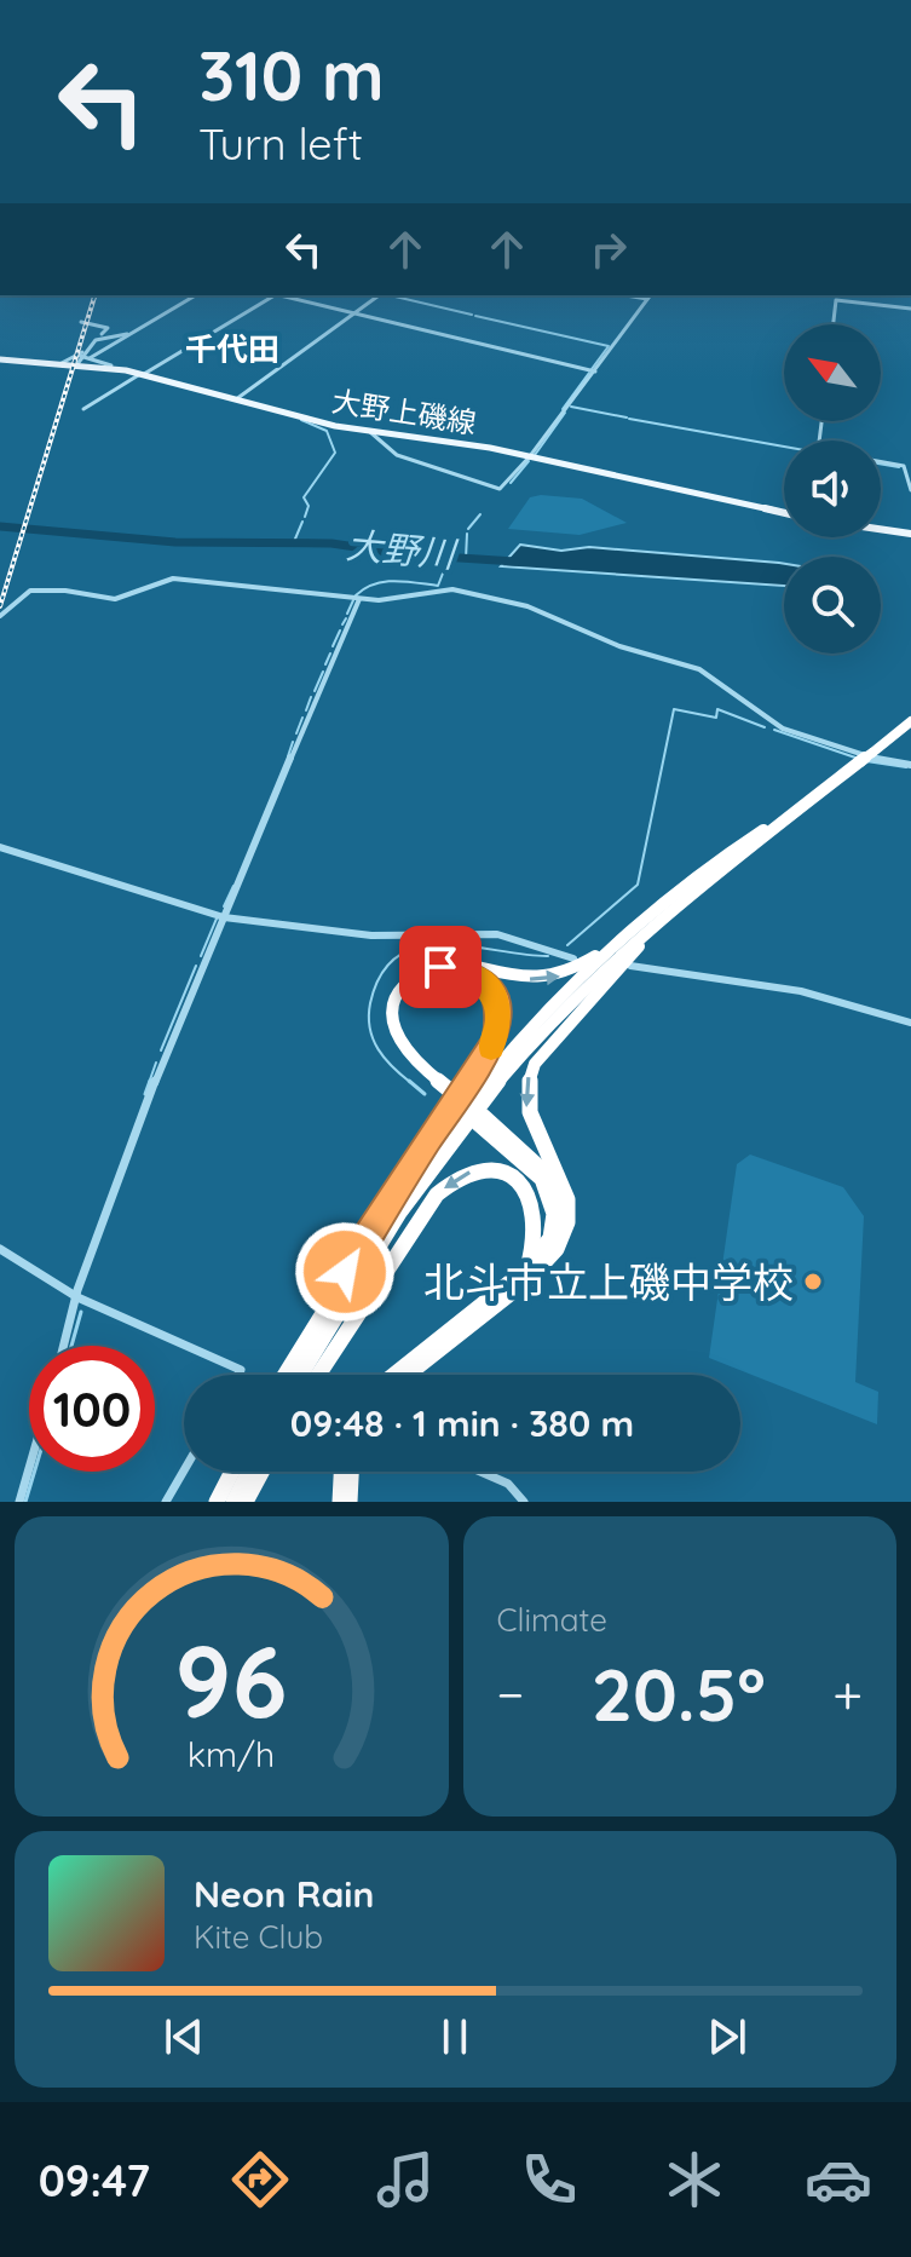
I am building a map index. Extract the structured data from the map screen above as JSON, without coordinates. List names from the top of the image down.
{
  "streets": {
    "main road": ["大野上磯線"]
  },
  "districts": ["千代田"],
  "water": ["大野川"],
  "places": ["北斗市立上磯中学校"],
  "north": "top left",
  "page": {
    "turn": ["310 m", "Turn left"],
    "limit": "100",
    "trip": "09:48 · 1 min · 380 m",
    "tile": "Climate",
    "heat": ["−", "20.5°", "+"],
    "song": ["Neon Rain", "Kite Club"],
    "tabs": "09:47",
    "gauge": ["96", "km/h"]
  }
}
